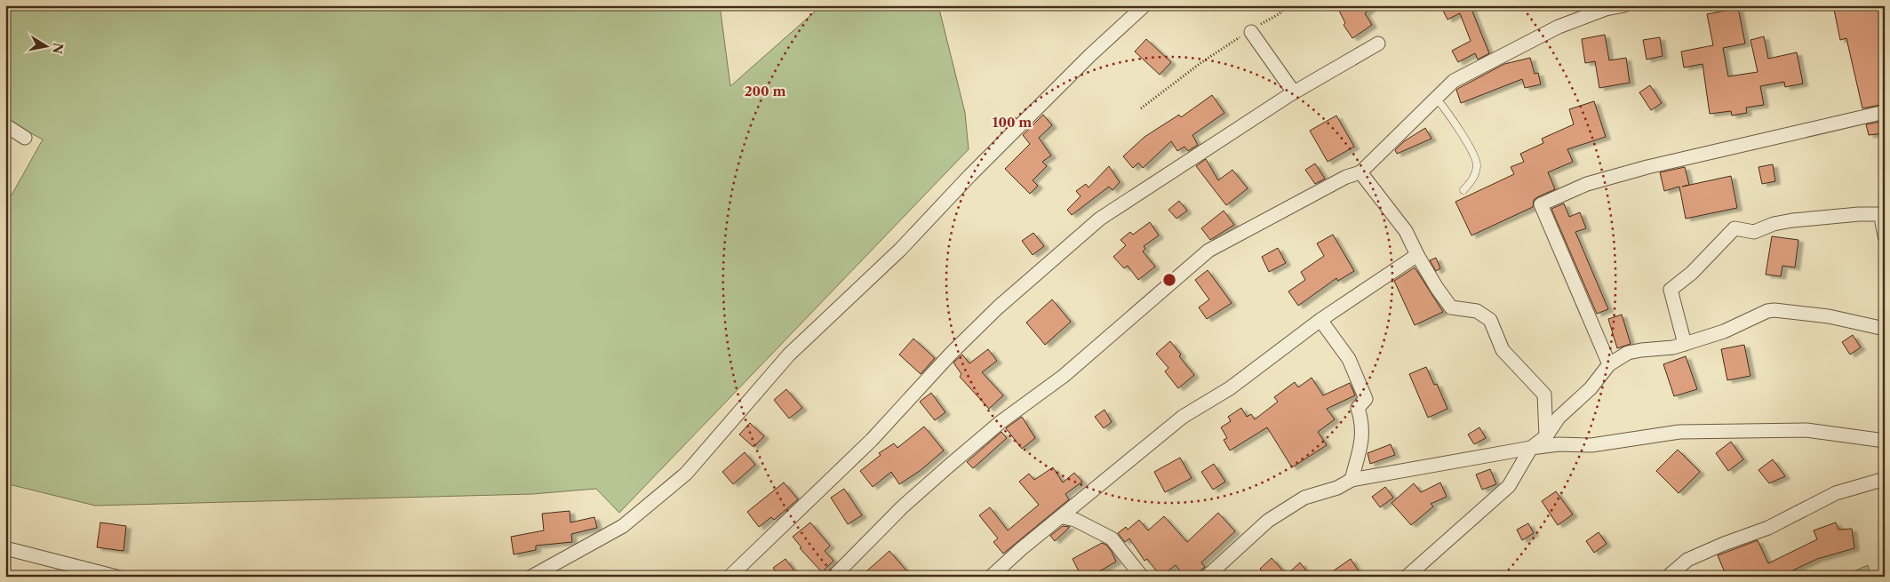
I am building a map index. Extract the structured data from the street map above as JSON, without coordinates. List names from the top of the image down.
{
  "north": "right",
  "rings": ["200 m", "100 m"]
}
